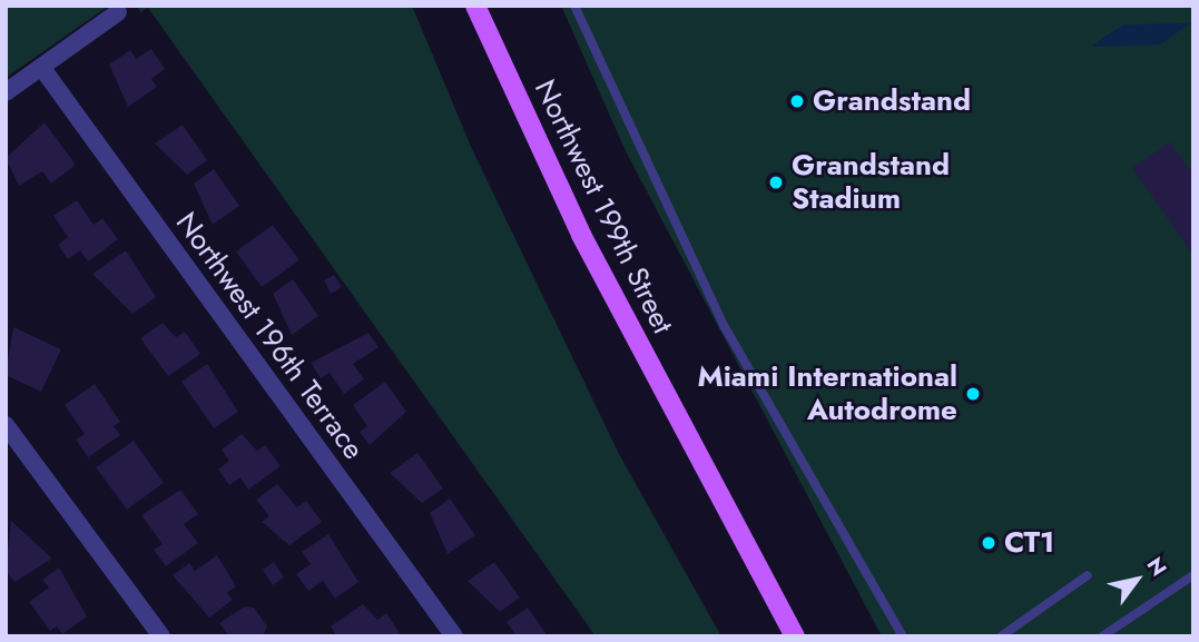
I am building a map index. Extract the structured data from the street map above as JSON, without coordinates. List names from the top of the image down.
{
  "streets": {
    "main road": ["Northwest 199th Street"],
    "street": ["Northwest 196th Terrace"]
  },
  "places": [
    "Grandstand",
    "Grandstand Stadium",
    "Miami International Autodrome",
    "CT1"
  ],
  "north": "top right"
}
